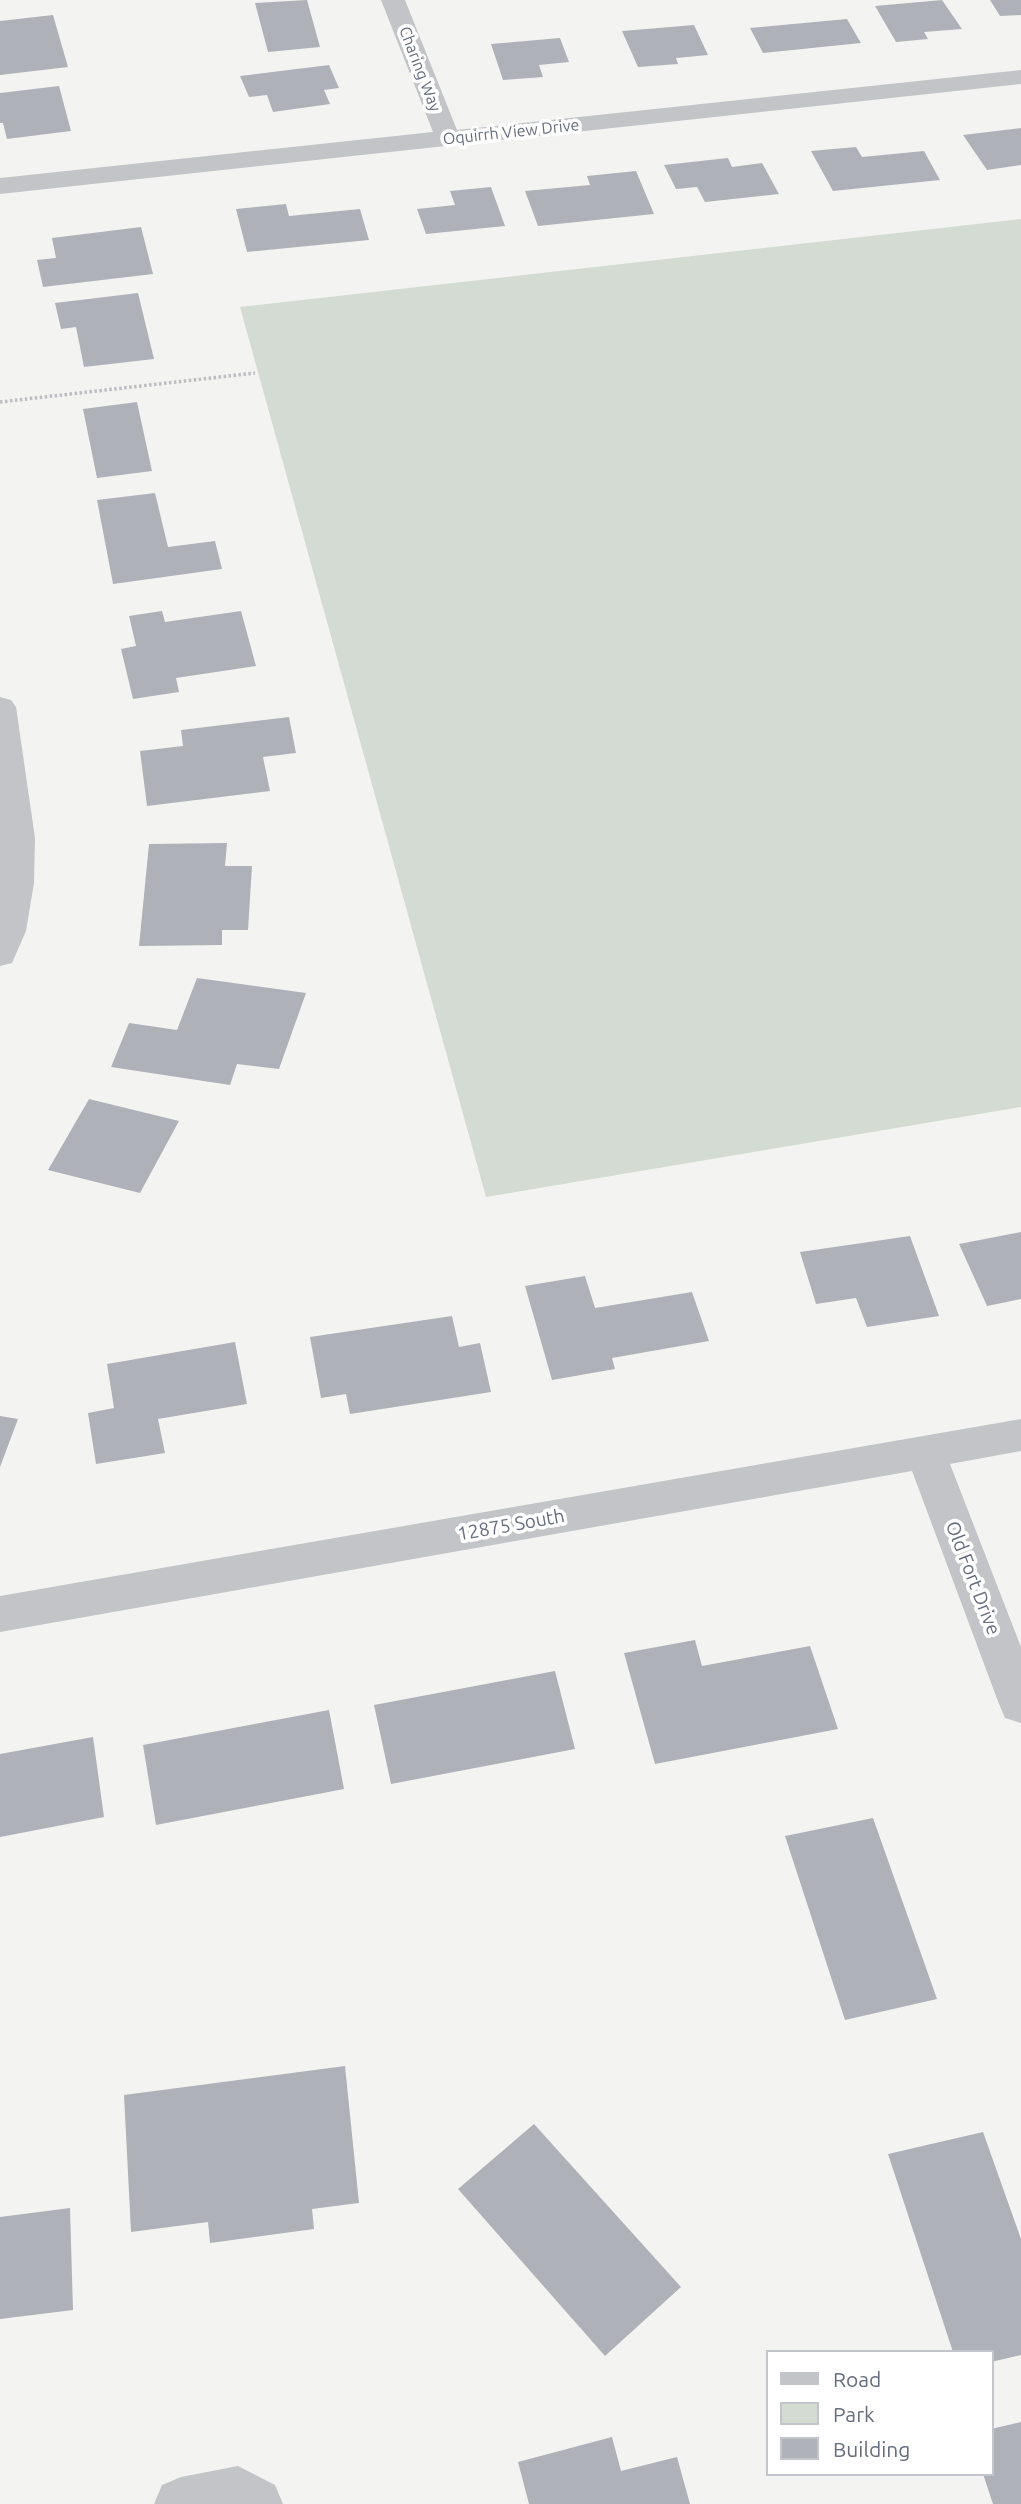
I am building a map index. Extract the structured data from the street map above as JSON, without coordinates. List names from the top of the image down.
{
  "streets": {
    "street": [
      "Charing Way",
      "Oquirrh View Drive",
      "12875 South",
      "Old Fort Drive"
    ]
  },
  "crossings": [
    ["Charing Way", "Oquirrh View Drive"],
    ["12875 South", "Old Fort Drive"]
  ],
  "legend": ["Road", "Park", "Building"]
}
